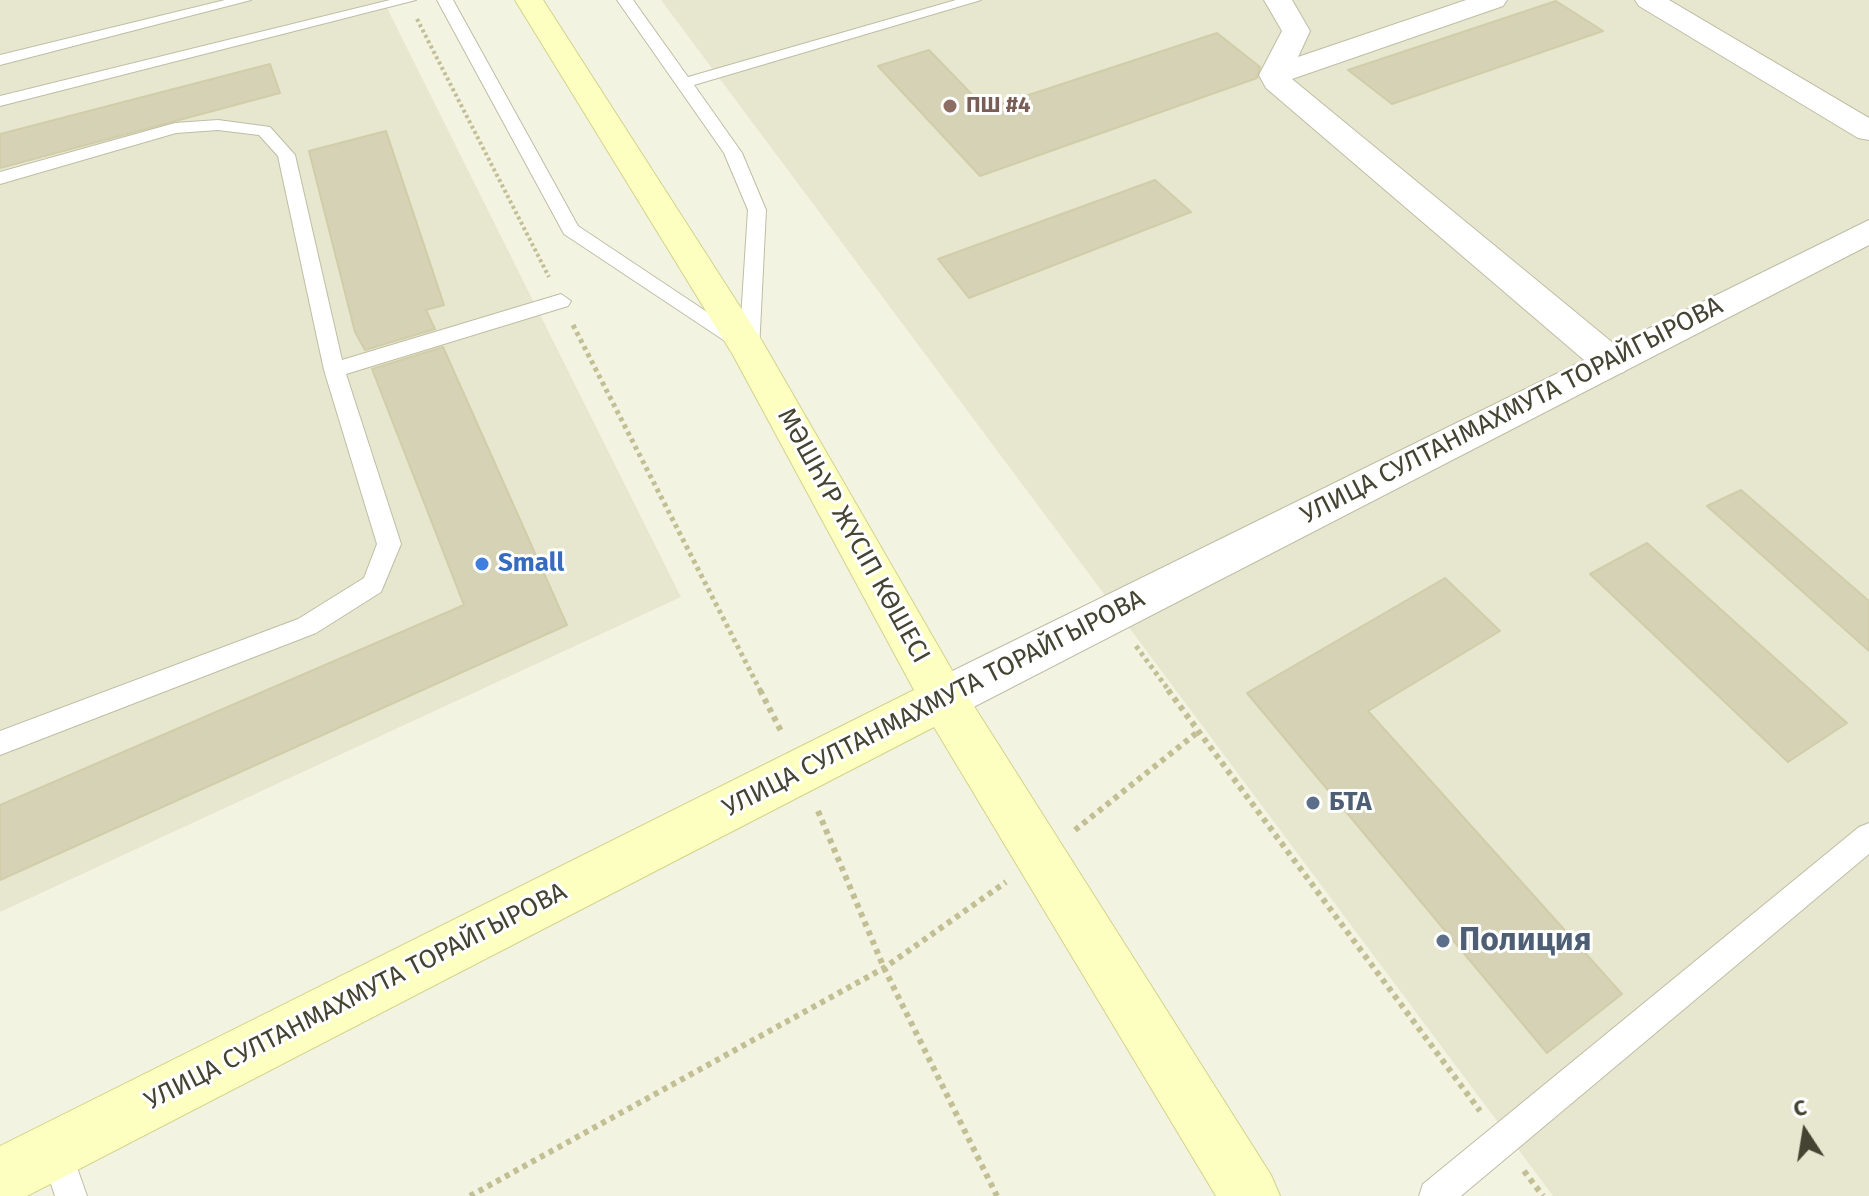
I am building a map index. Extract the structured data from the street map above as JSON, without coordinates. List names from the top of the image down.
{
  "streets": {
    "main road": ["УЛИЦА СУЛТАНМАХМУТА ТОРАЙГЫРОВА", "МӘШҺҮР ЖҮСІП КӨШЕСІ"]
  },
  "crossings": [
    ["УЛИЦА СУЛТАНМАХМУТА ТОРАЙГЫРОВА", "МӘШҺҮР ЖҮСІП КӨШЕСІ"]
  ],
  "places": [
    "ПШ #4",
    "Small",
    "БТА",
    "Полиция"
  ],
  "north": "top"
}
